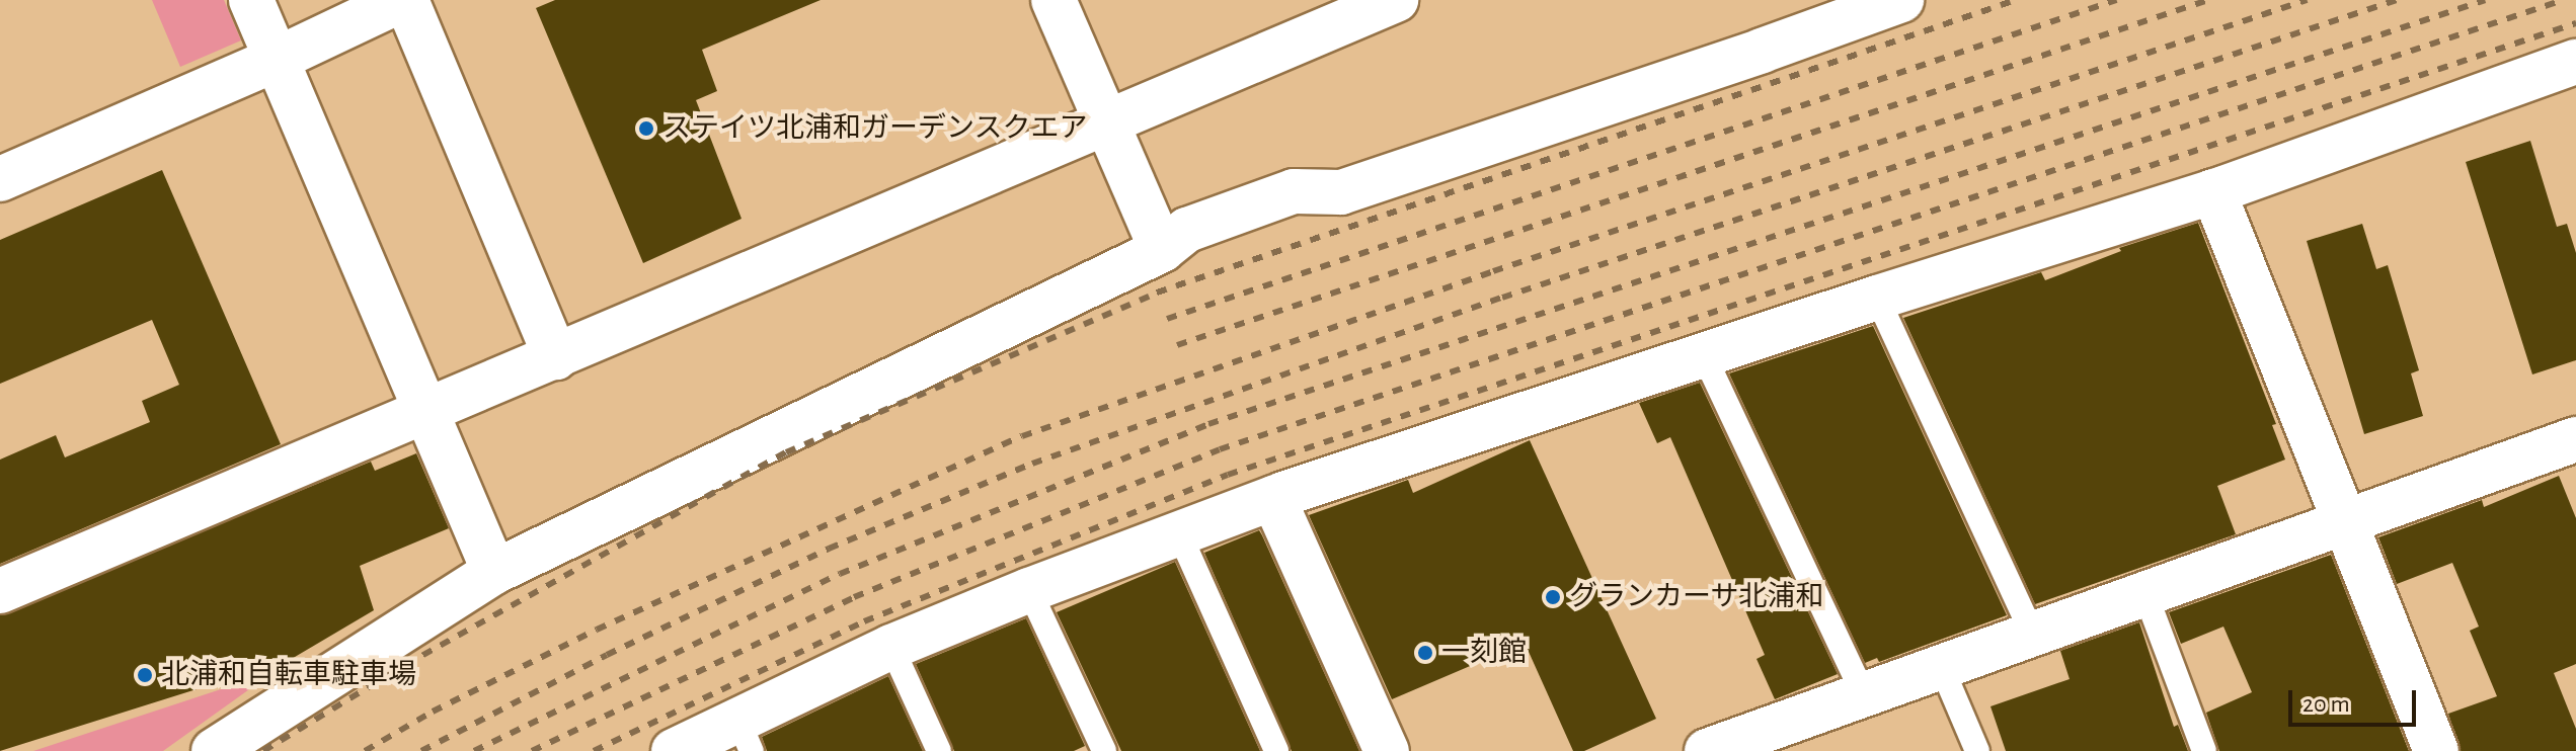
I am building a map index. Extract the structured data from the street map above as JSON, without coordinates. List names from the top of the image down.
{
  "places": [
    "ステイツ北浦和ガーデンスクエア",
    "グランカーサ北浦和",
    "一刻館",
    "北浦和自転車駐車場"
  ],
  "scale_bar": "20 m"
}
